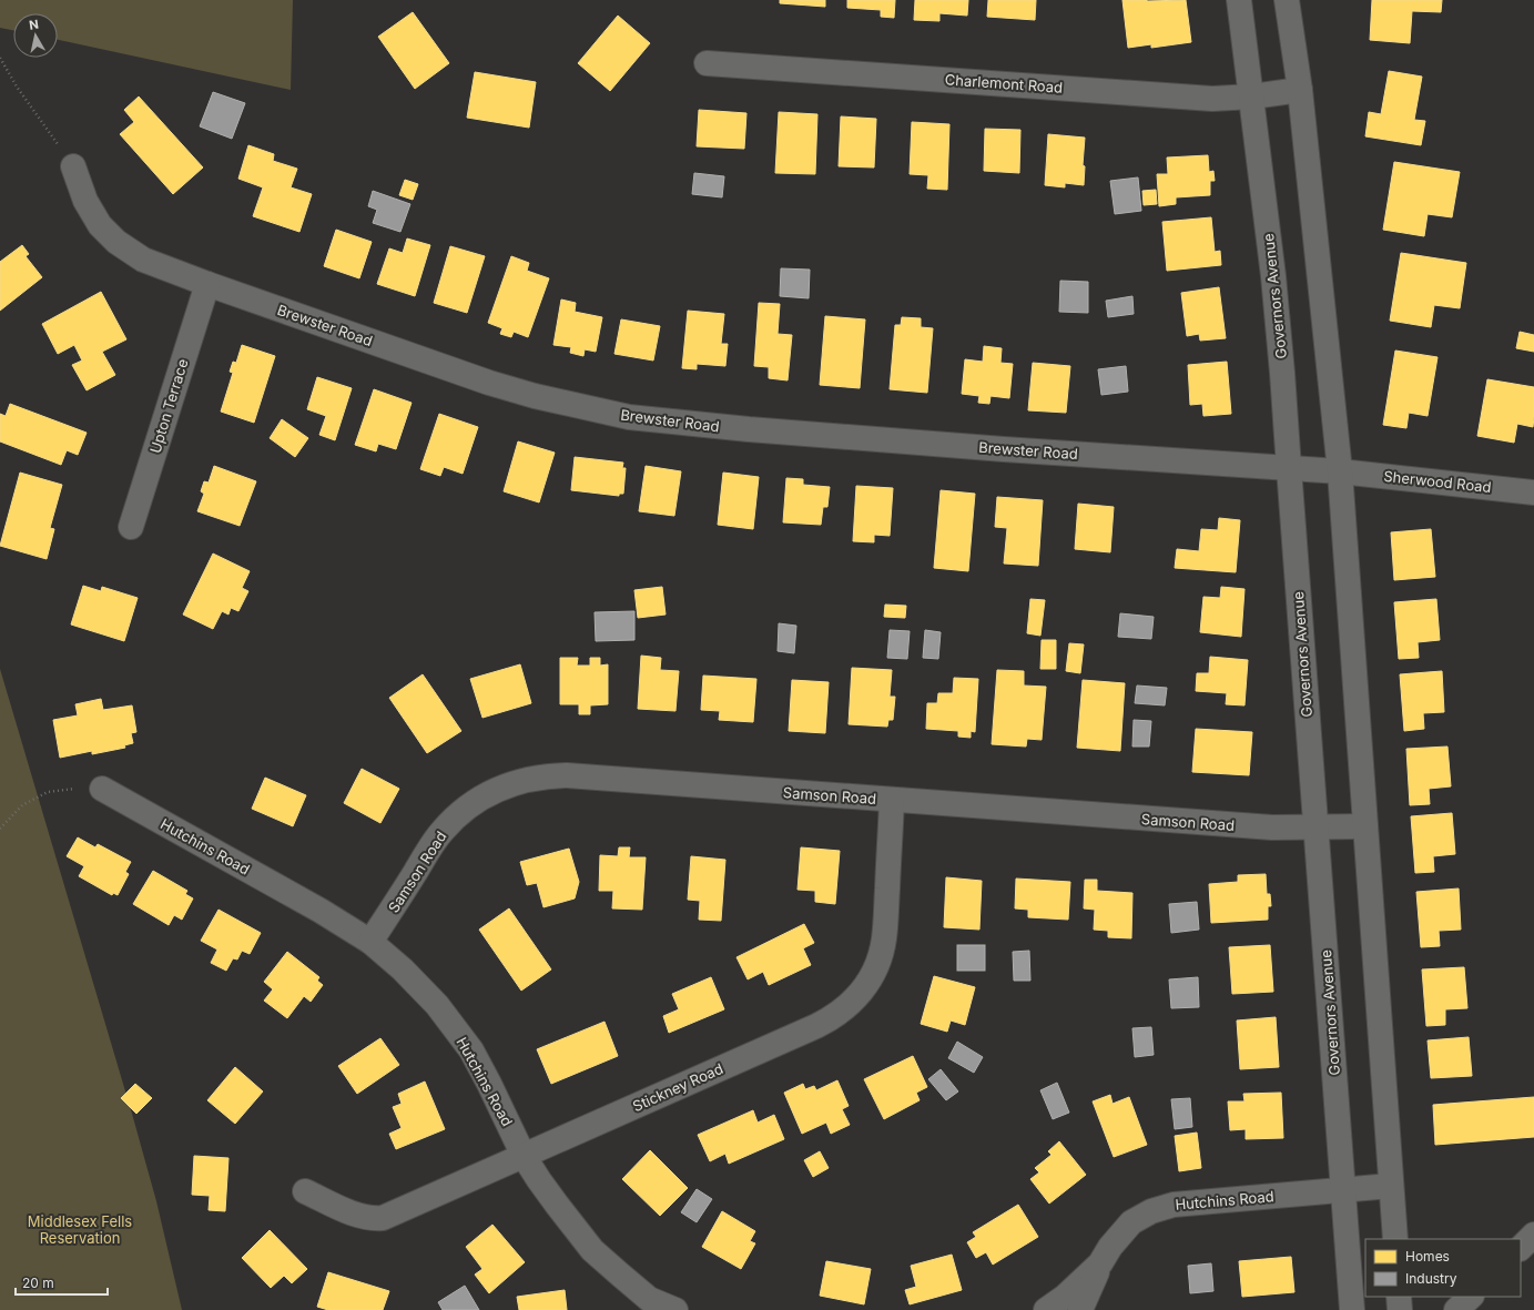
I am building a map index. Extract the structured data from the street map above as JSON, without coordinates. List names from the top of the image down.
{
  "streets": {
    "street": [
      "Charlemont Road",
      "Governors Avenue",
      "Brewster Road",
      "Upton Terrace",
      "Sherwood Road",
      "Samson Road",
      "Hutchins Road",
      "Stickney Road"
    ]
  },
  "crossings": [
    ["Charlemont Road", "Governors Avenue"],
    ["Governors Avenue", "Brewster Road"],
    ["Governors Avenue", "Samson Road"],
    ["Governors Avenue", "Hutchins Road"],
    ["Brewster Road", "Upton Terrace"],
    ["Brewster Road", "Sherwood Road"],
    ["Samson Road", "Hutchins Road"],
    ["Samson Road", "Stickney Road"],
    ["Hutchins Road", "Stickney Road"]
  ],
  "parks": ["Middlesex Fells Reservation"],
  "legend": ["Homes", "Industry"],
  "scale_bar": "20 m",
  "north": "top"
}
